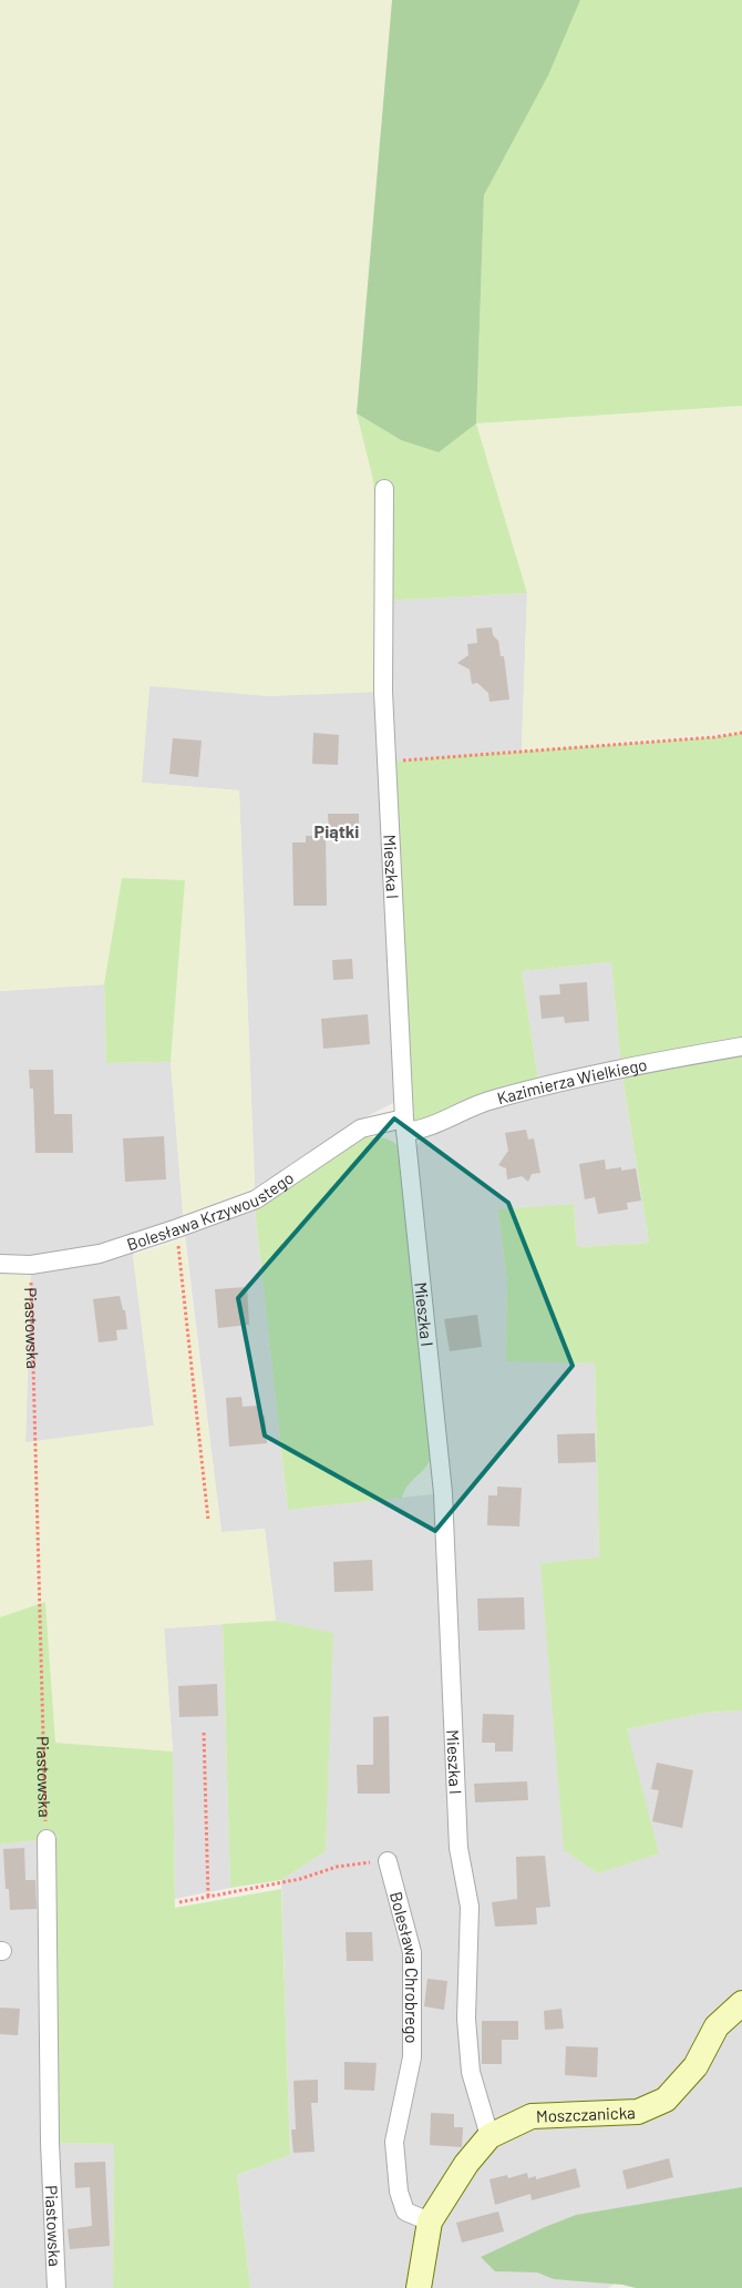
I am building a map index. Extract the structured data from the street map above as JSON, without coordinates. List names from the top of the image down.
{
  "streets": {
    "street": [
      "Mieszka I",
      "Kazimierza Wielkiego",
      "Bolesława Krzywoustego",
      "Piastowska",
      "Bolesława Chrobrego",
      "Moszczanicka"
    ]
  },
  "crossings": [
    ["Mieszka I", "Kazimierza Wielkiego"],
    ["Mieszka I", "Bolesława Krzywoustego"],
    ["Mieszka I", "Moszczanicka"],
    ["Kazimierza Wielkiego", "Bolesława Krzywoustego"],
    ["Bolesława Krzywoustego", "Piastowska"],
    ["Bolesława Chrobrego", "Moszczanicka"]
  ],
  "districts": ["Piątki"]
}
